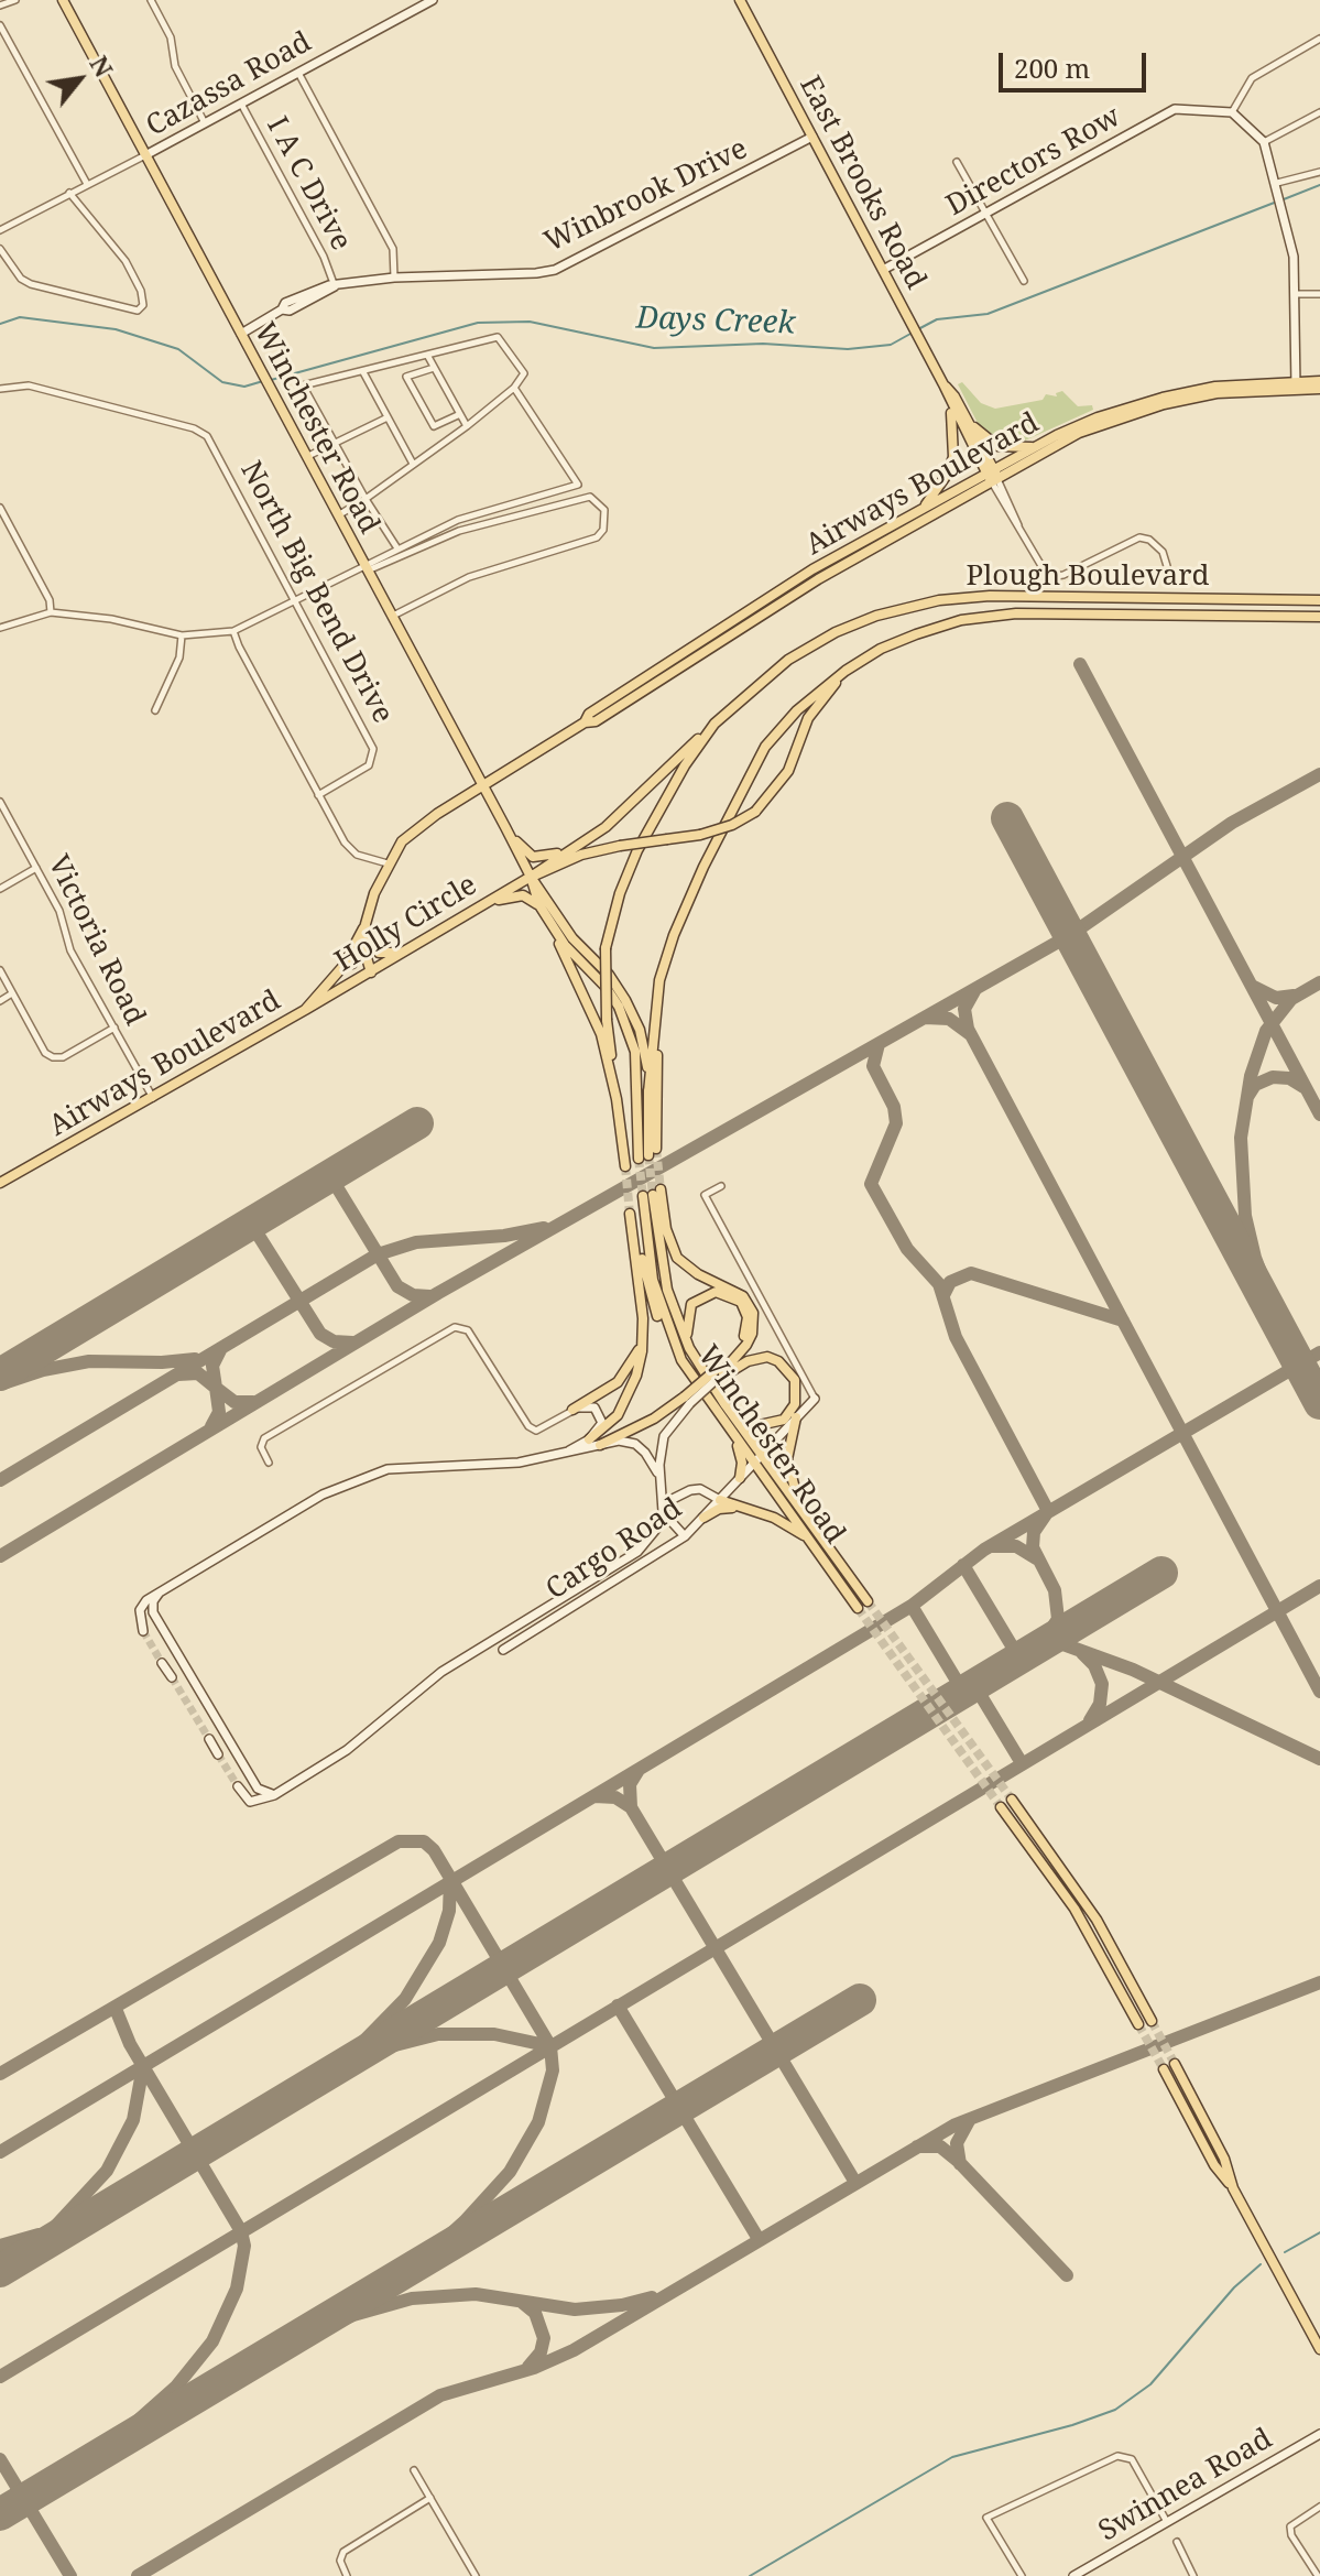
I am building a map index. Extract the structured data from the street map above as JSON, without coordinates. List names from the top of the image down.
{
  "streets": {
    "main road": [
      "Cazassa Road",
      "Directors Row",
      "East Brooks Road",
      "Winbrook Drive",
      "Winchester Road",
      "Airways Boulevard",
      "Plough Boulevard",
      "Holly Circle",
      "Cargo Road",
      "Swinnea Road"
    ],
    "street": ["I A C Drive", "North Big Bend Drive", "Victoria Road"]
  },
  "crossings": [
    ["Cazassa Road", "I A C Drive"],
    ["Cazassa Road", "Winchester Road"],
    ["Directors Row", "East Brooks Road"],
    ["East Brooks Road", "Winbrook Drive"],
    ["East Brooks Road", "Airways Boulevard"],
    ["I A C Drive", "Winbrook Drive"],
    ["Winbrook Drive", "Winchester Road"],
    ["Winchester Road", "Airways Boulevard"],
    ["Winchester Road", "Holly Circle"],
    ["Winchester Road", "Cargo Road"],
    ["Airways Boulevard", "Holly Circle"],
    ["Airways Boulevard", "Victoria Road"]
  ],
  "water": ["Days Creek"],
  "scale_bar": "200 m",
  "north": "top right"
}
